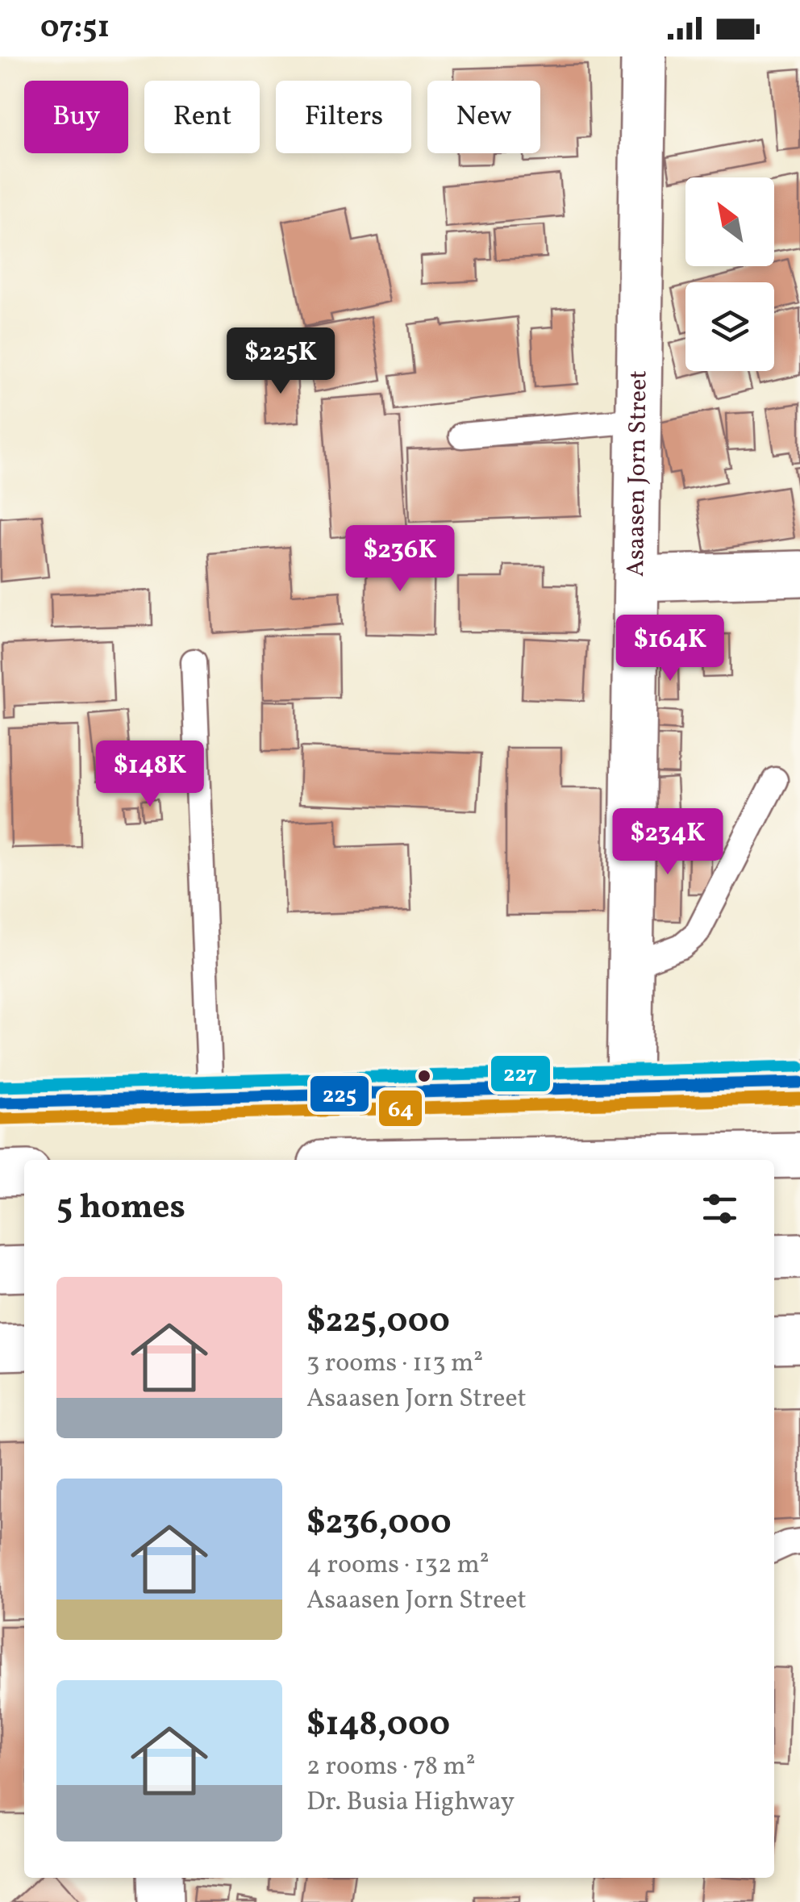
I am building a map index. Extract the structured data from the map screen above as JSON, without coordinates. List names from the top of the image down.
{
  "streets": {
    "main road": ["Asaasen Jorn Street"]
  },
  "lines": ["transit line 227", "transit line 225", "transit line 64"],
  "north": "top left",
  "page": {
    "status": "07:51",
    "chip": [
      "Buy",
      "Rent",
      "Filters",
      "New"
    ],
    "price": [
      "$225K",
      "$236K",
      "$164K",
      "$148K",
      "$234K"
    ],
    "heading": "5 homes",
    "list": [
      {
        "name": "$225,000",
        "note": "3 rooms · 113 m² · Asaasen Jorn Street"
      },
      {
        "name": "$236,000",
        "note": "4 rooms · 132 m² · Asaasen Jorn Street"
      },
      {
        "name": "$148,000",
        "note": "2 rooms · 78 m² · Dr. Busia Highway"
      }
    ]
  }
}
